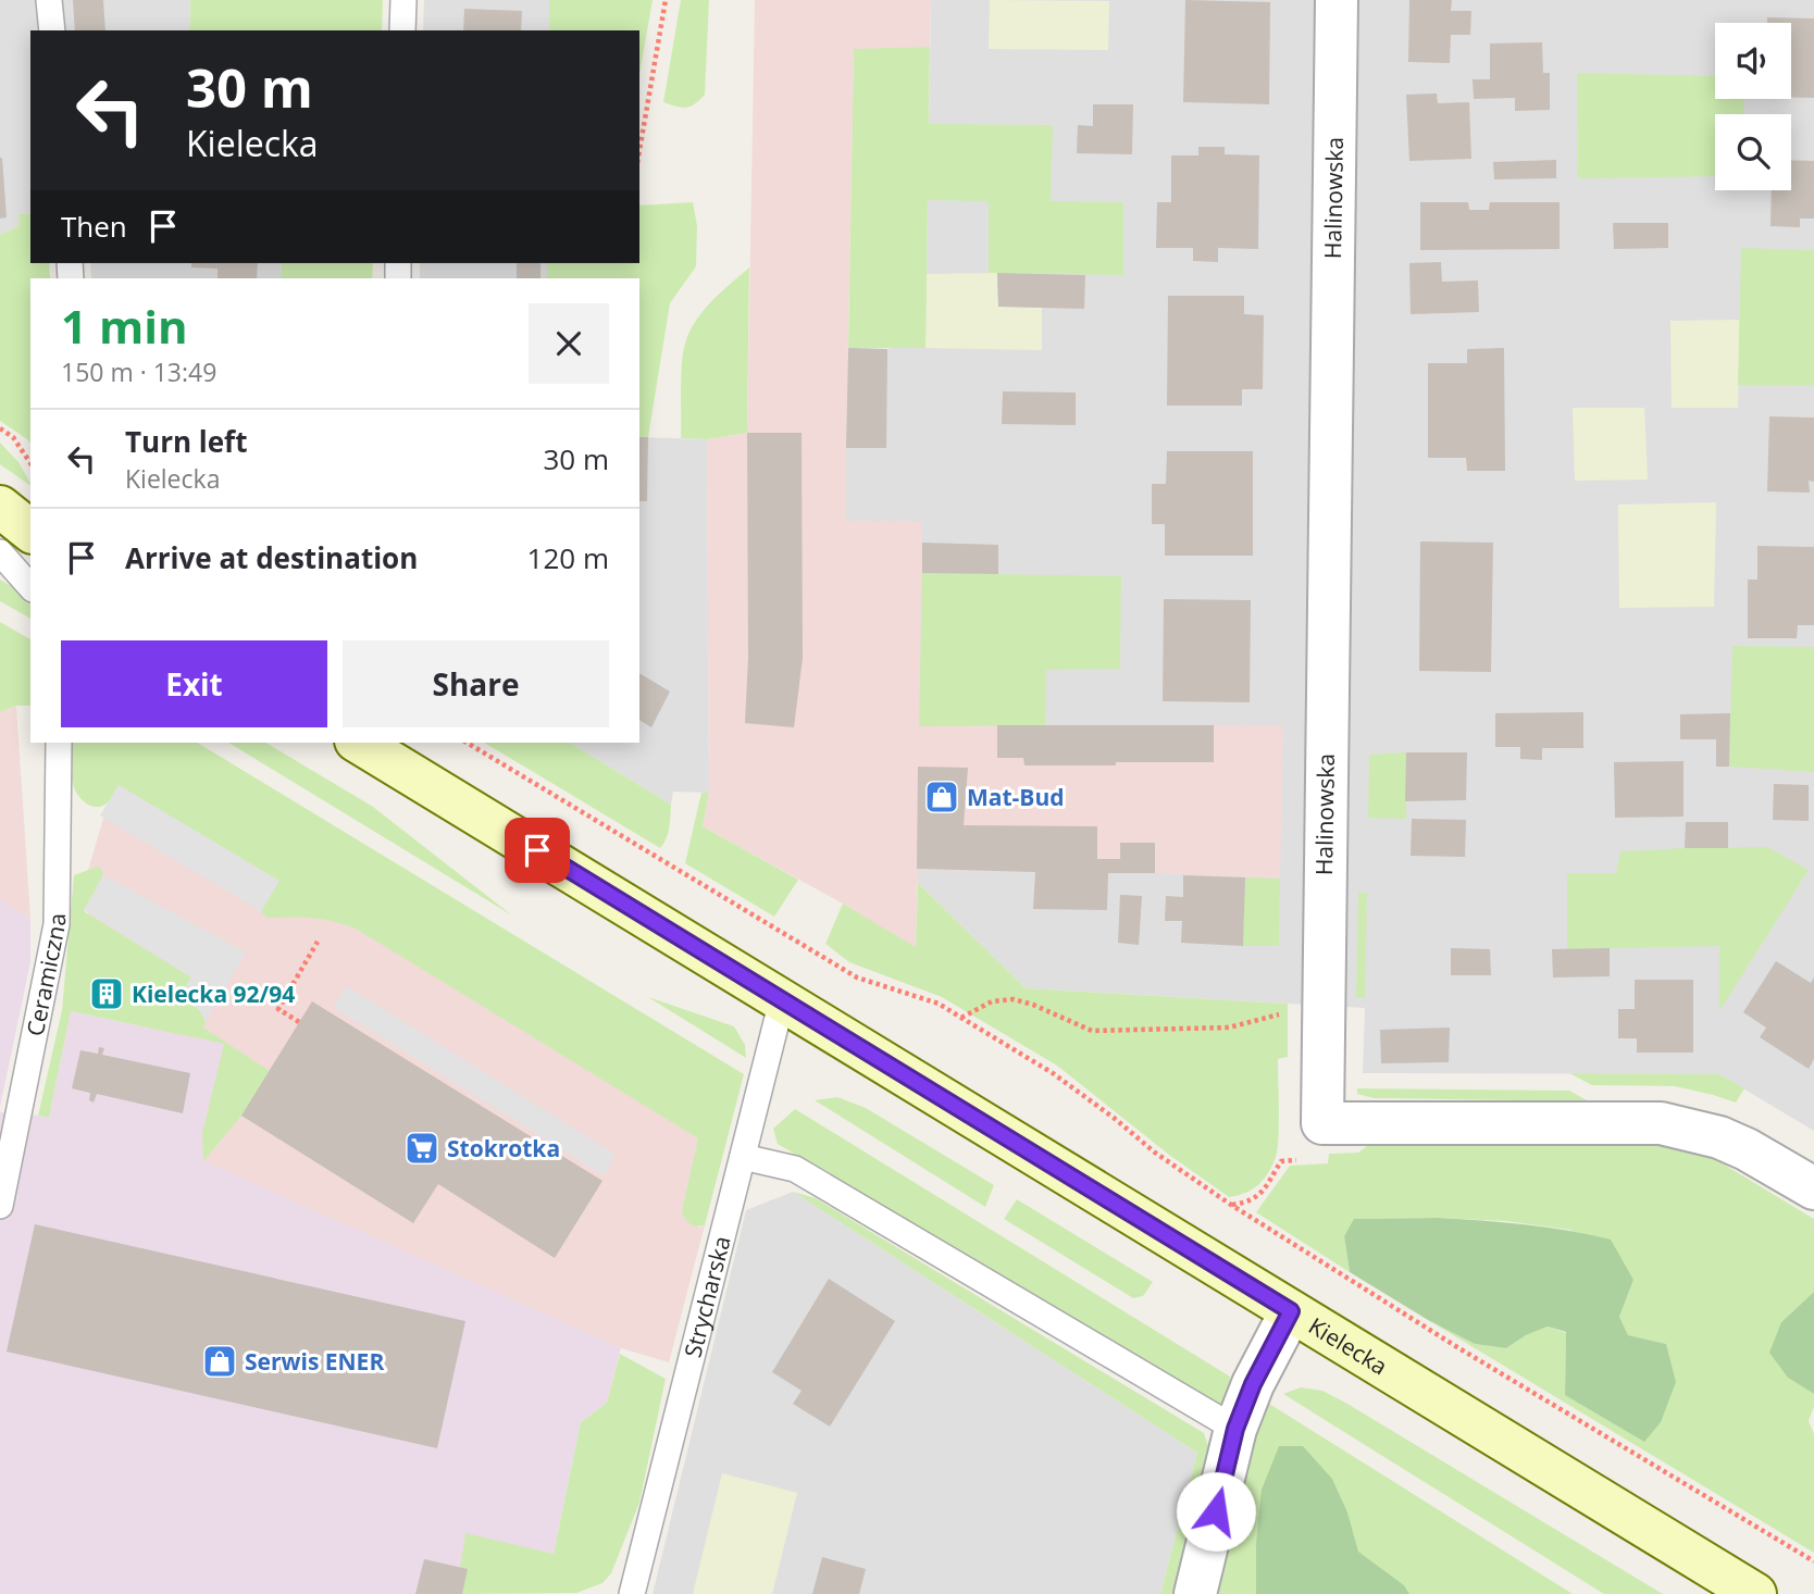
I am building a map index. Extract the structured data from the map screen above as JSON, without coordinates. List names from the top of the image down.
{
  "streets": {
    "main road": ["Kielecka"],
    "street": ["Halinowska"],
    "lane": ["Ceramiczna", "Strycharska"]
  },
  "crossings": [
    ["Strycharska", "Kielecka"]
  ],
  "places": {
    "shop": ["Mat-Bud", "Serwis ENER"],
    "building": ["Kielecka 92/94"],
    "supermarket": ["Stokrotka"]
  },
  "page": {
    "turn": ["30 m", "Kielecka"],
    "then": "Then",
    "heading": ["1 min", "150 m · 13:49"],
    "list": [
      {
        "name": "Turn left",
        "note": "Kielecka",
        "value": "30 m"
      },
      {
        "name": "Arrive at destination",
        "value": "120 m"
      }
    ],
    "buttons": ["Exit", "Share"]
  }
}
